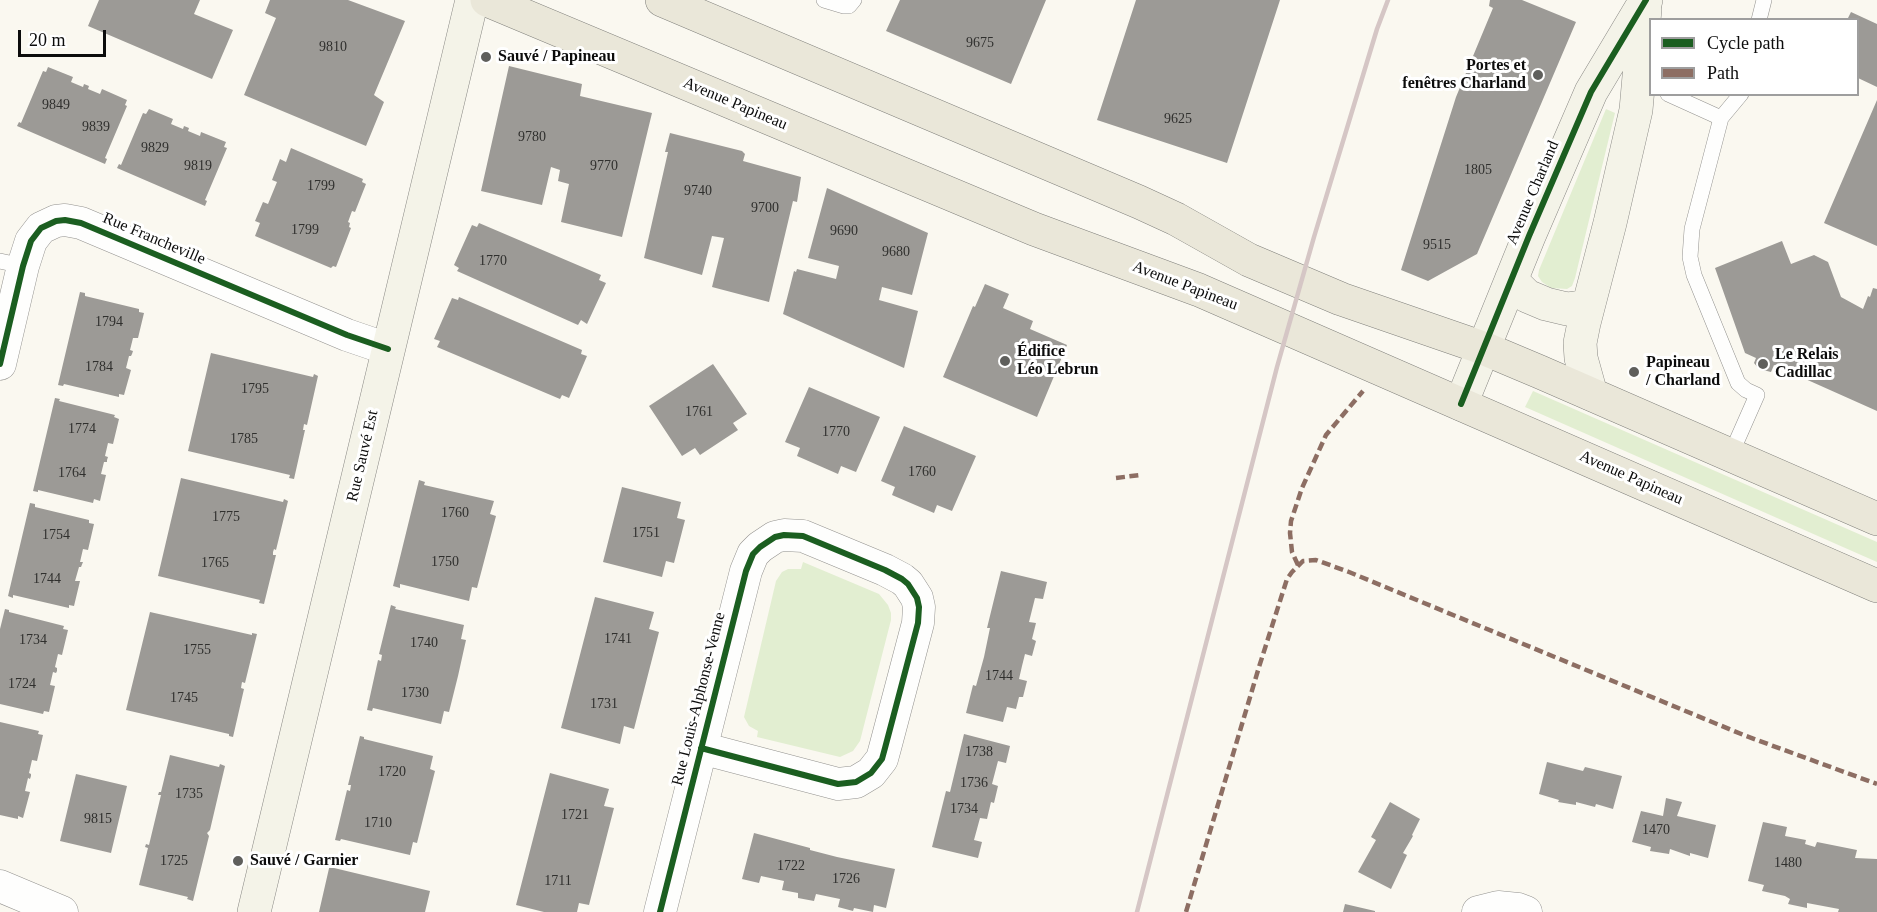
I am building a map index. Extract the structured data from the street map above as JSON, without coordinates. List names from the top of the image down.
{
  "streets": {
    "main road": ["Avenue Papineau"],
    "street": [
      "Avenue Charland",
      "Rue Francheville",
      "Rue Sauvé Est",
      "Rue Louis-Alphonse-Venne"
    ]
  },
  "crossings": [
    ["Avenue Papineau", "Avenue Charland"],
    ["Rue Francheville", "Rue Sauvé Est"]
  ],
  "places": [
    "Sauvé / Papineau",
    "Portes et fenêtres Charland",
    "Édifice Léo Lebrun",
    "Le Relais Cadillac",
    "Papineau / Charland",
    "Sauvé / Garnier"
  ],
  "house_numbers": [
    "9675",
    "9810",
    "9849",
    "9625",
    "9839",
    "9780",
    "9829",
    "9819",
    "9770",
    "1805",
    "1799",
    "9740",
    "9700",
    "1799",
    "9690",
    "9515",
    "9680",
    "1770",
    "1794",
    "1784",
    "1795",
    "1761",
    "1774",
    "1770",
    "1785",
    "1760",
    "1764",
    "1760",
    "1775",
    "1751",
    "1754",
    "1750",
    "1765",
    "1744",
    "1741",
    "1734",
    "1740",
    "1755",
    "1744",
    "1724",
    "1730",
    "1745",
    "1731",
    "1738",
    "1720",
    "1736",
    "1735",
    "1734",
    "1721",
    "9815",
    "1710",
    "1470",
    "1725",
    "1480",
    "1722",
    "1726",
    "1711"
  ],
  "legend": ["Cycle path", "Path"],
  "scale_bar": "20 m"
}
